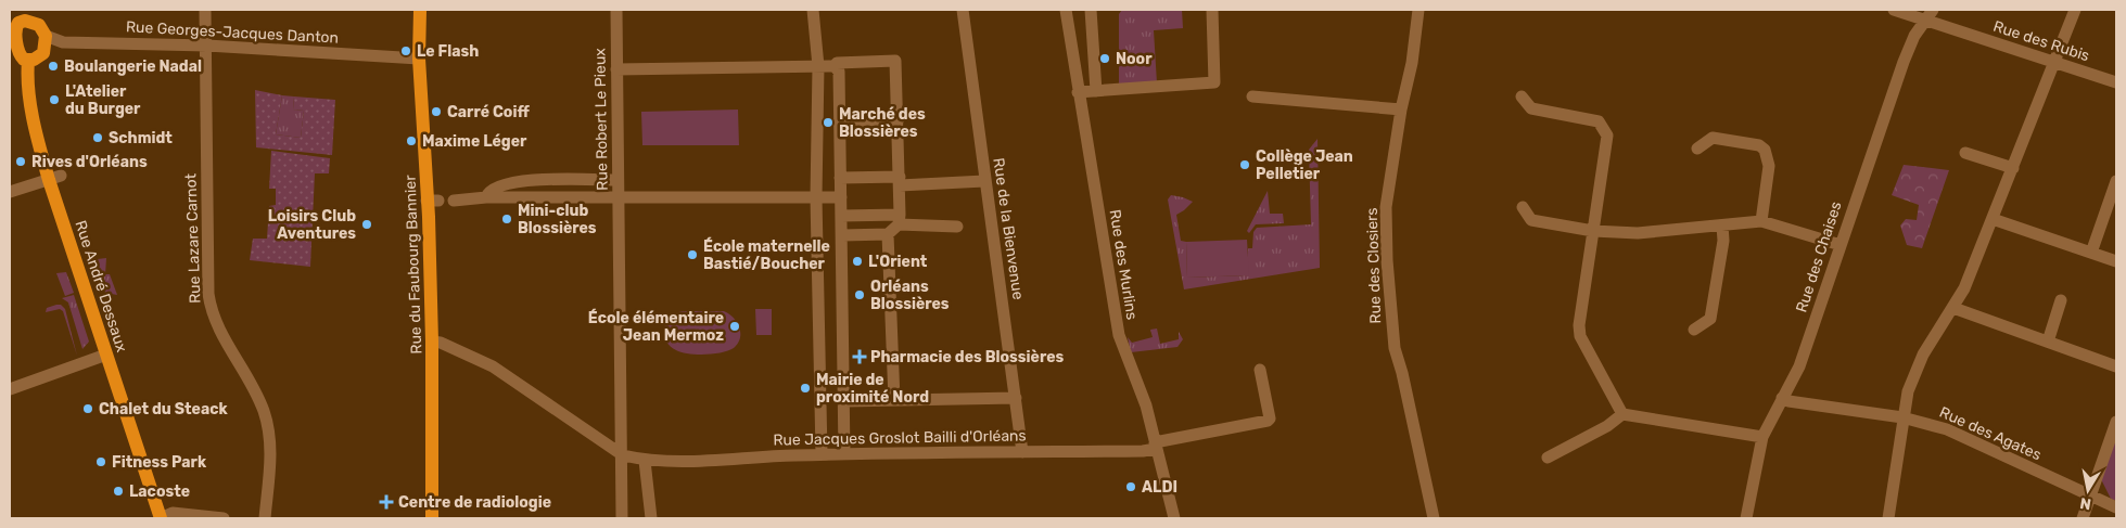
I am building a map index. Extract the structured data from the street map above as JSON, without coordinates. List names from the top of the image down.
{
  "streets": {
    "main road": ["Rue du Faubourg Bannier", "Rue André Dessaux"],
    "street": [
      "Rue Georges-Jacques Danton",
      "Rue des Rubis",
      "Rue Robert Le Pieux",
      "Rue de la Bienvenue",
      "Rue Lazare Carnot",
      "Rue des Chaises",
      "Rue des Murlins",
      "Rue des Closiers",
      "Rue des Agates",
      "Rue Jacques Groslot Bailli d'Orléans"
    ]
  },
  "crossings": [
    ["Rue Georges-Jacques Danton", "Rue Lazare Carnot"],
    ["Rue Georges-Jacques Danton", "Rue du Faubourg Bannier"],
    ["Rue Georges-Jacques Danton", "Rue André Dessaux"],
    ["Rue des Rubis", "Rue des Chaises"],
    ["Rue Robert Le Pieux", "Rue Jacques Groslot Bailli d'Orléans"],
    ["Rue de la Bienvenue", "Rue Jacques Groslot Bailli d'Orléans"],
    ["Rue des Chaises", "Rue des Agates"],
    ["Rue des Murlins", "Rue Jacques Groslot Bailli d'Orléans"]
  ],
  "places": {
    "other": [
      "Le Flash",
      "Noor",
      "Boulangerie Nadal",
      "L'Atelier du Burger",
      "Carré Coiff",
      "Marché des Blossières",
      "Schmidt",
      "Maxime Léger",
      "Rives d'Orléans",
      "Collège Jean Pelletier",
      "Mini-club Blossières",
      "Loisirs Club Aventures",
      "École maternelle Bastié/Boucher",
      "L'Orient",
      "Orléans Blossières",
      "École élémentaire Jean Mermoz",
      "Mairie de proximité Nord",
      "Chalet du Steack",
      "Fitness Park",
      "ALDI",
      "Lacoste"
    ],
    "health": ["Pharmacie des Blossières", "Centre de radiologie"]
  },
  "north": "bottom"
}
